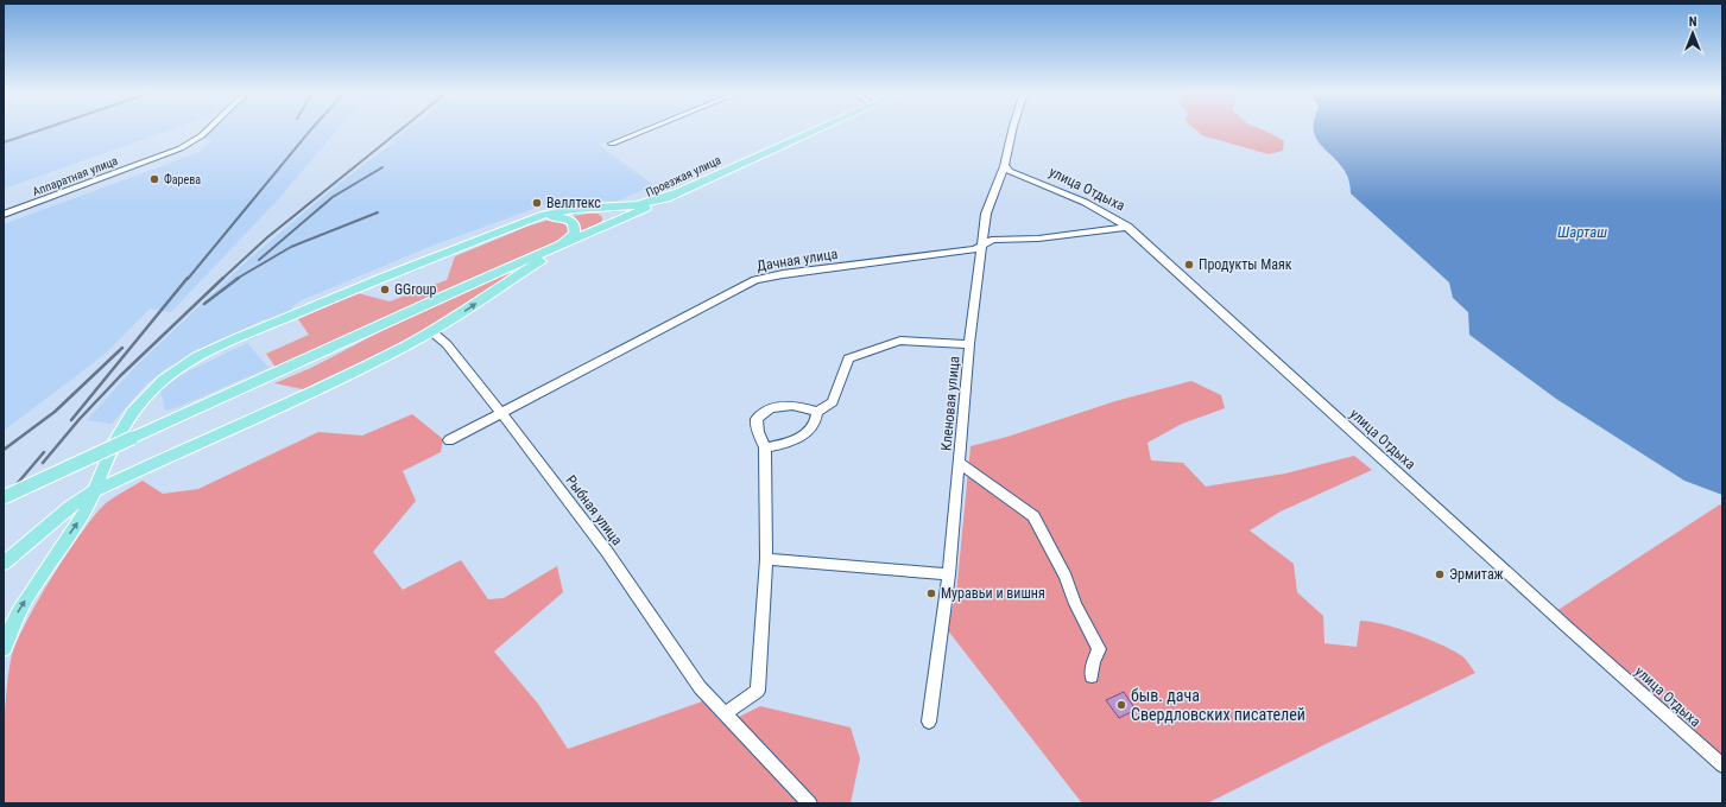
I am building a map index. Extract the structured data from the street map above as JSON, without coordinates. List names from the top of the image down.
{
  "streets": {
    "main road": ["Проезжая улица"],
    "street": [
      "Аппаратная улица",
      "улица Отдыха",
      "Дачная улица",
      "Кленовая улица",
      "Рыбная улица"
    ]
  },
  "crossings": [
    ["улица Отдыха", "Дачная улица"],
    ["улица Отдыха", "Кленовая улица"],
    ["Дачная улица", "Кленовая улица"],
    ["Дачная улица", "Рыбная улица"]
  ],
  "water": ["Шарташ"],
  "places": [
    "Фарева",
    "Веллтекс",
    "Продукты Маяк",
    "GGroup",
    "Эрмитаж",
    "Муравьи и вишня",
    "быв. дача Свердловских писателей"
  ],
  "north": "top"
}
